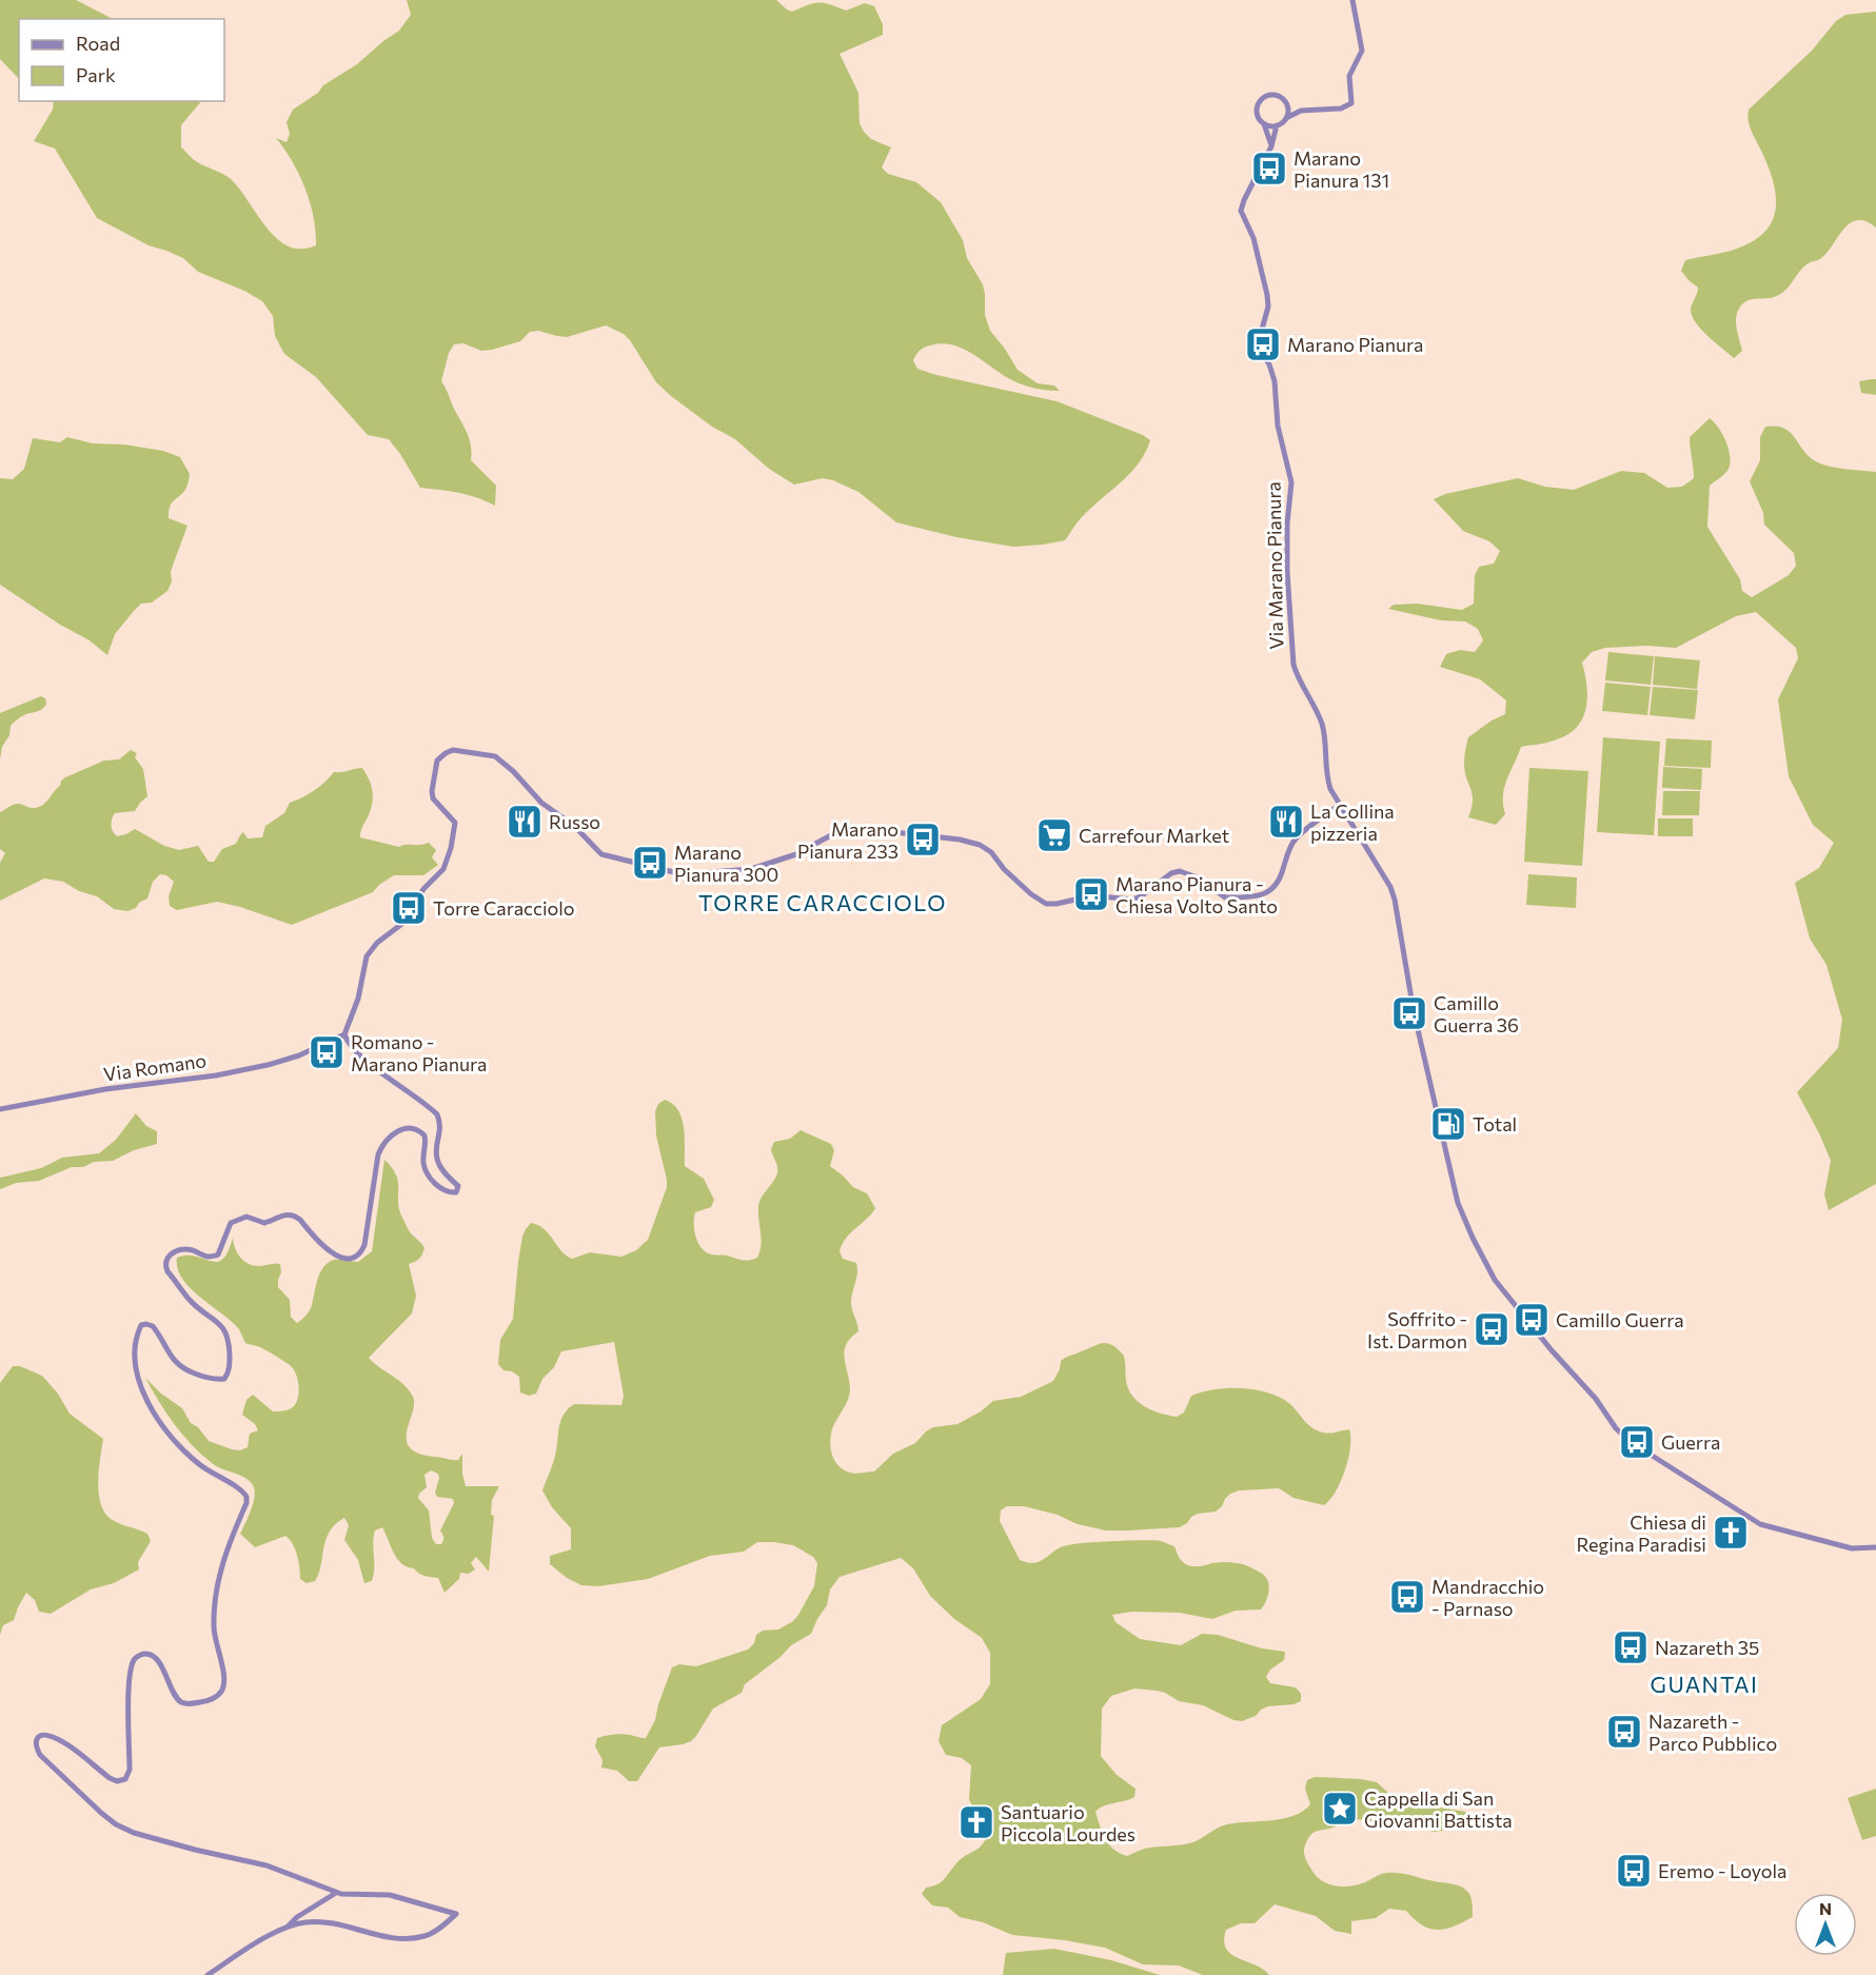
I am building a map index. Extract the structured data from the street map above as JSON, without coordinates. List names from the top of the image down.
{
  "streets": {
    "street": ["Via Marano Pianura", "Via Romano"]
  },
  "districts": ["TORRE CARACCIOLO", "GUANTAI"],
  "places": {
    "bus stop": [
      "Marano Pianura 131",
      "Marano Pianura",
      "Marano Pianura 233",
      "Marano Pianura 300",
      "Marano Pianura - Chiesa Volto Santo",
      "Torre Caracciolo",
      "Camillo Guerra 36",
      "Romano - Marano Pianura",
      "Camillo Guerra",
      "Soffrito - Ist. Darmon",
      "Guerra",
      "Mandracchio - Parnaso",
      "Nazareth 35",
      "Nazareth - Parco Pubblico",
      "Eremo - Loyola"
    ],
    "restaurant": ["Russo", "La Collina pizzeria"],
    "supermarket": ["Carrefour Market"],
    "fuel station": ["Total"],
    "church": ["Chiesa di Regina Paradisi", "Santuario Piccola Lourdes"],
    "place": ["Cappella di San Giovanni Battista"]
  },
  "legend": ["Road", "Park"],
  "north": "top"
}
